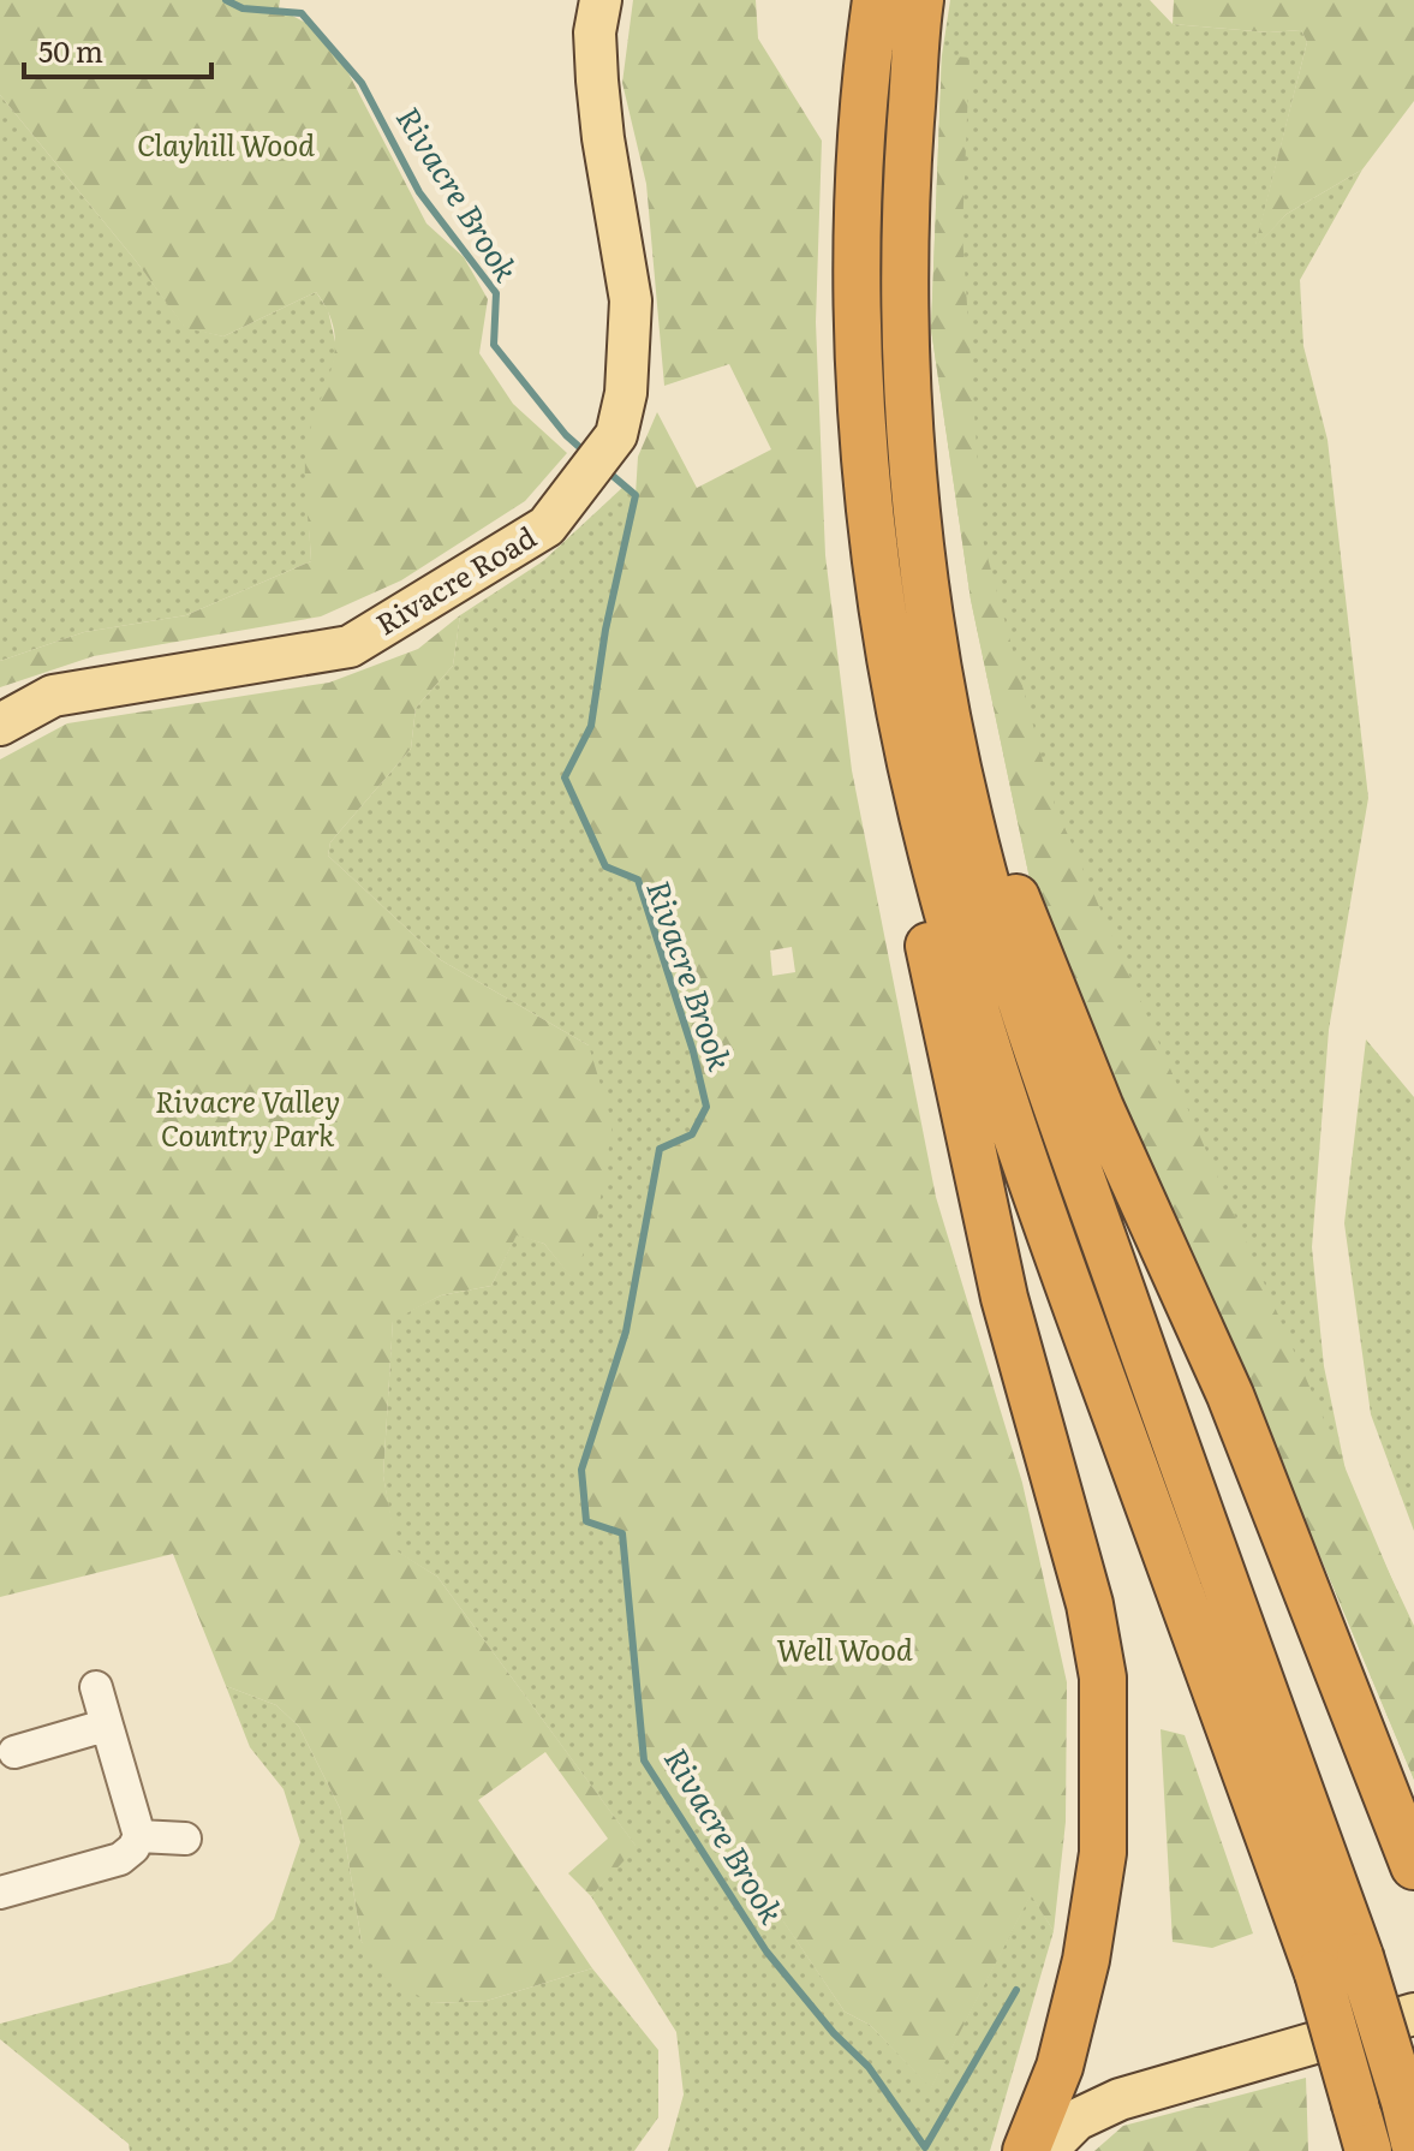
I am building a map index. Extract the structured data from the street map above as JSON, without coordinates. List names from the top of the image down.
{
  "streets": {
    "main road": ["Rivacre Road"]
  },
  "water": ["Rivacre Brook"],
  "parks": ["Clayhill Wood", "Rivacre Valley Country Park", "Well Wood"],
  "scale_bar": "50 m"
}
